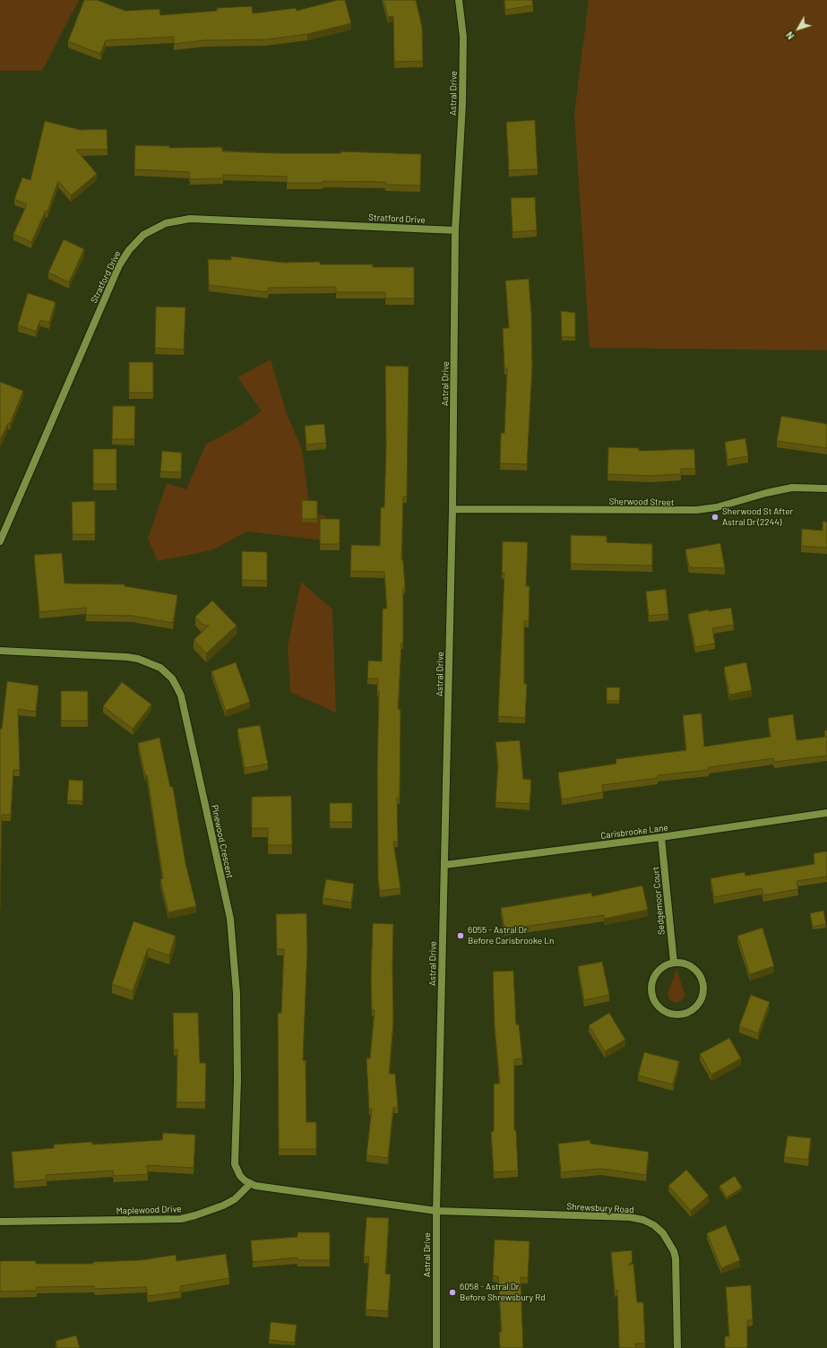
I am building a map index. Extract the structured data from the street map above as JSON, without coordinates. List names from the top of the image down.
{
  "streets": {
    "street": [
      "Astral Drive",
      "Stratford Drive",
      "Sherwood Street",
      "Carisbrooke Lane",
      "Pinewood Crescent",
      "Sedgemoor Court",
      "Shrewsbury Road",
      "Maplewood Drive"
    ]
  },
  "crossings": [
    ["Astral Drive", "Stratford Drive"],
    ["Astral Drive", "Sherwood Street"],
    ["Astral Drive", "Carisbrooke Lane"],
    ["Astral Drive", "Shrewsbury Road"],
    ["Carisbrooke Lane", "Sedgemoor Court"],
    ["Pinewood Crescent", "Maplewood Drive"]
  ],
  "places": ["Sherwood St After Astral Dr (2244)", "6055 - Astral Dr Before Carisbrooke Ln", "6058 - Astral Dr Before Shrewsbury Rd"],
  "north": "bottom left"
}
